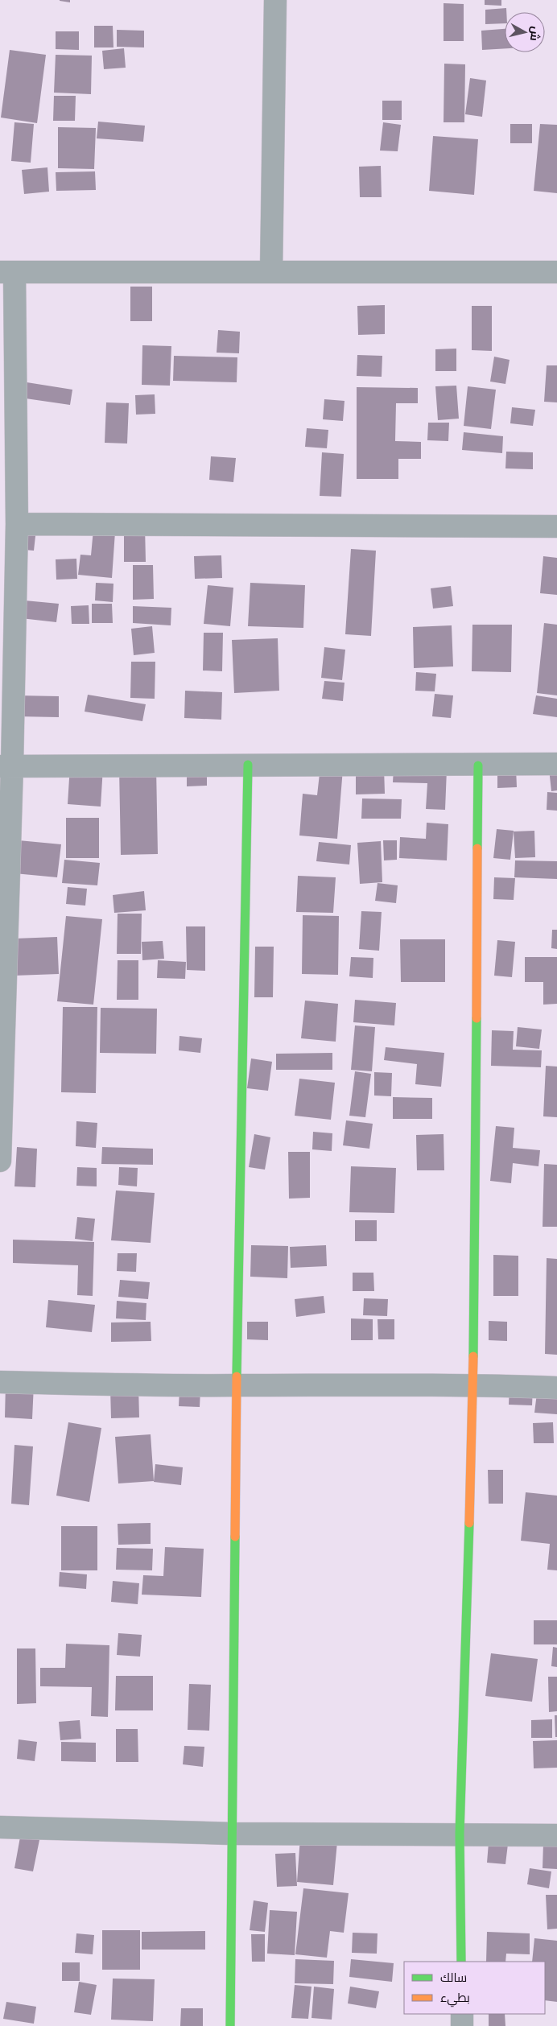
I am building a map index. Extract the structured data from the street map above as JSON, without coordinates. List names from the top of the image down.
{
  "legend": ["سالك", "بطيء"],
  "north": "right"
}
